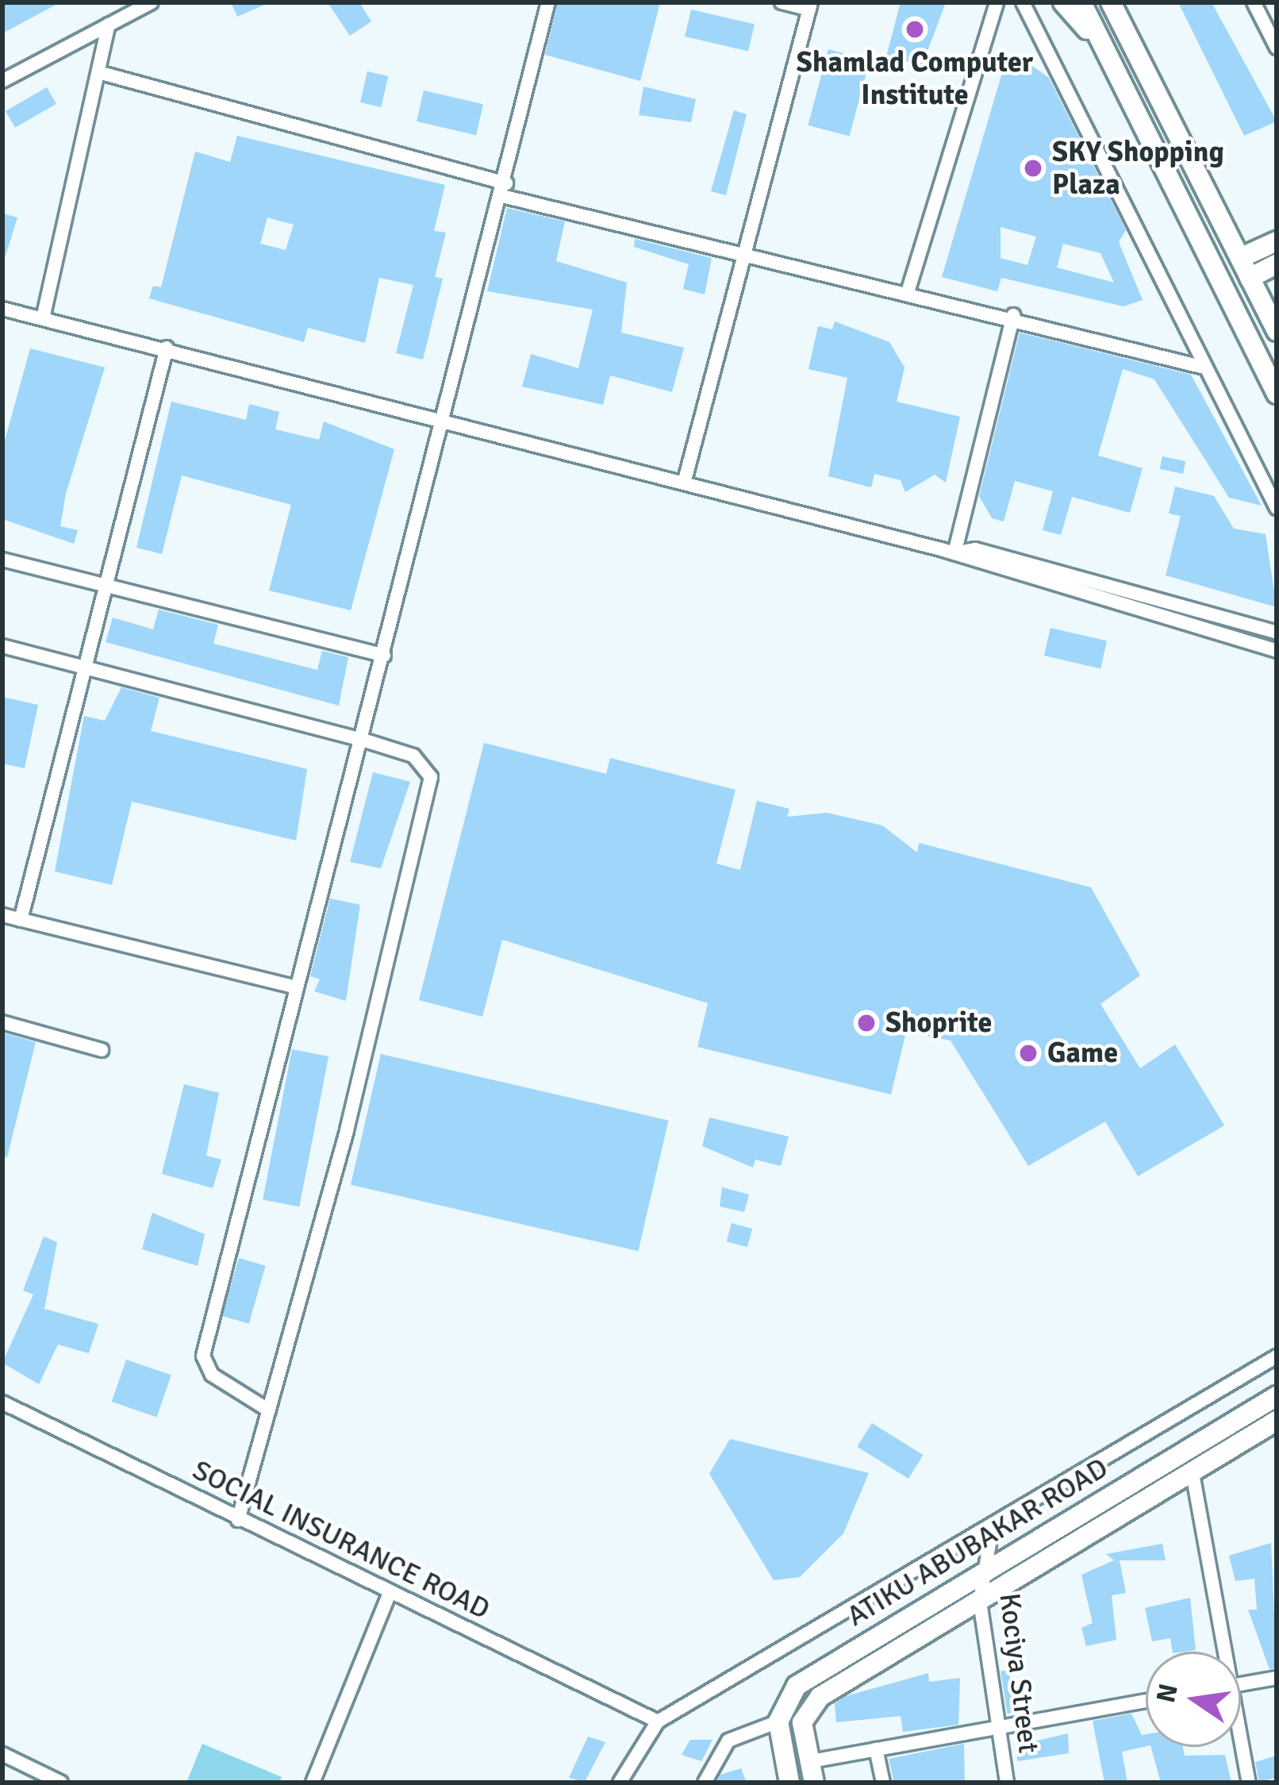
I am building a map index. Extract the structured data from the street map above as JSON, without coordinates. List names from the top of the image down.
{
  "streets": {
    "street": ["SOCIAL INSURANCE ROAD", "ATIKU ABUBAKAR ROAD", "Kociya Street"]
  },
  "crossings": [
    ["ATIKU ABUBAKAR ROAD", "Kociya Street"]
  ],
  "places": [
    "Shamlad Computer Institute",
    "SKY Shopping Plaza",
    "Shoprite",
    "Game"
  ],
  "north": "left"
}
